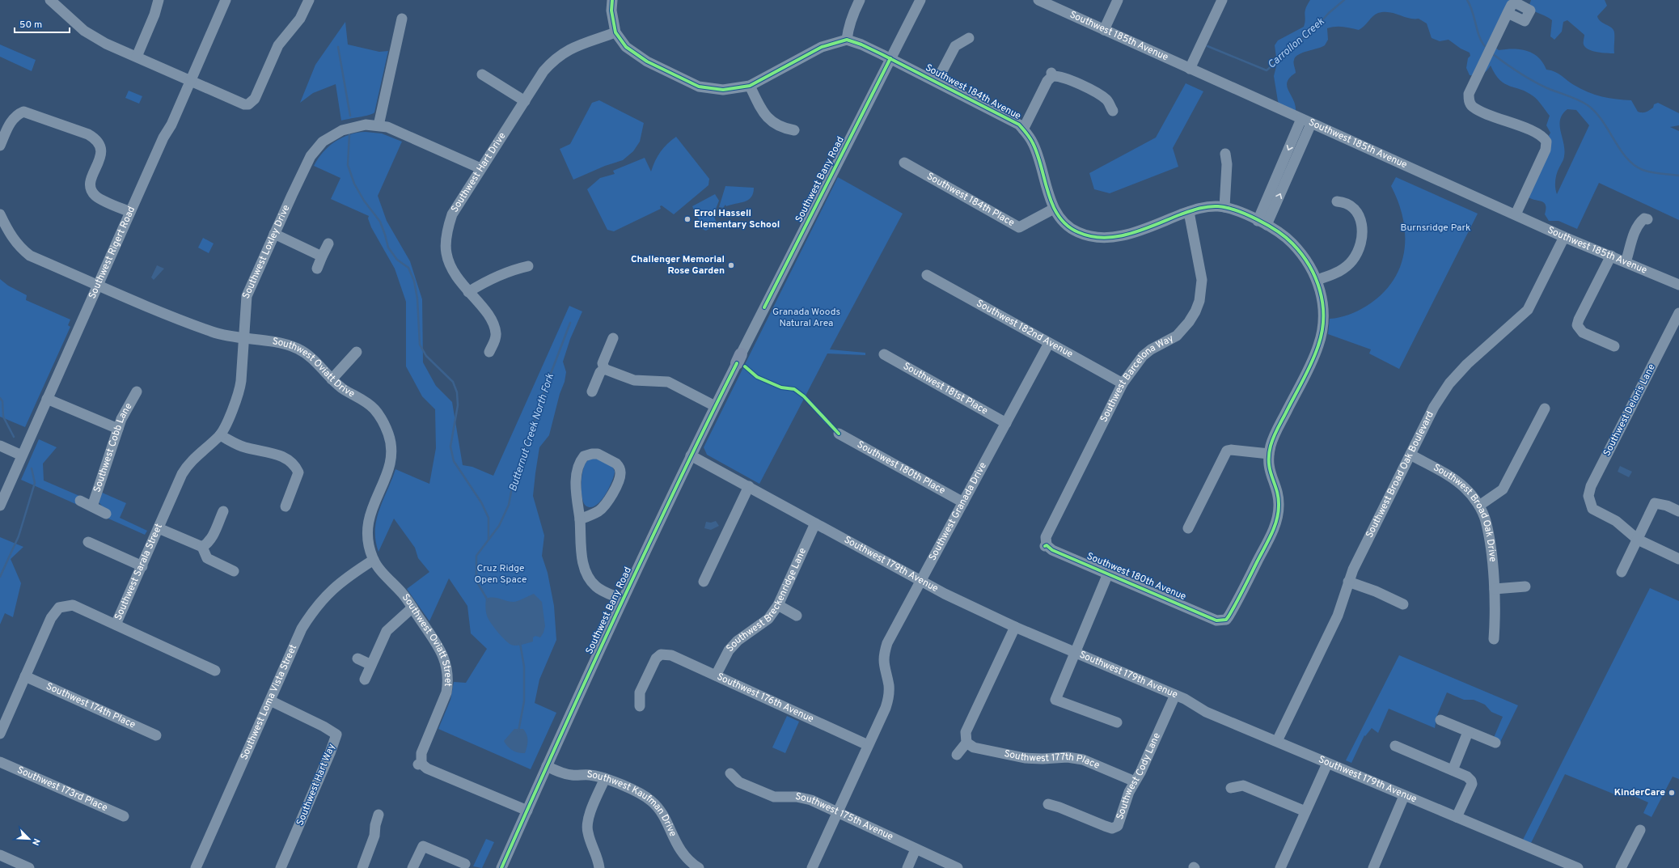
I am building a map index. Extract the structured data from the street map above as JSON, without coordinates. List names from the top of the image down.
{
  "streets": {
    "street": [
      "Southwest 185th Avenue",
      "Southwest 184th Avenue",
      "Southwest Hart Drive",
      "Southwest Bany Road",
      "Southwest 184th Place",
      "Southwest Loxley Drive",
      "Southwest Rigert Road",
      "Southwest 182nd Avenue",
      "Southwest Oviatt Drive",
      "Southwest Barcelona Way",
      "Southwest 181st Place",
      "Southwest Deloris Lane",
      "Southwest Cobb Lane",
      "Southwest 180th Place",
      "Southwest Broad Oak Boulevard",
      "Southwest Granada Drive",
      "Southwest Broad Oak Drive",
      "Southwest 179th Avenue",
      "Southwest Sarala Street",
      "Southwest 180th Avenue",
      "Southwest Breckenridge Lane",
      "Southwest Oviatt Street",
      "Southwest 176th Avenue",
      "Southwest Loma Vista Street",
      "Southwest 174th Place",
      "Southwest 177th Place",
      "Southwest Cody Lane",
      "Southwest Hart Way",
      "Southwest 173rd Place",
      "Southwest Kaufman Drive",
      "Southwest 175th Avenue"
    ]
  },
  "crossings": [
    ["Southwest 185th Avenue", "Southwest Broad Oak Boulevard"],
    ["Southwest 184th Avenue", "Southwest Bany Road"],
    ["Southwest 184th Avenue", "Southwest 184th Place"],
    ["Southwest 184th Avenue", "Southwest Barcelona Way"],
    ["Southwest 184th Avenue", "Southwest 180th Avenue"],
    ["Southwest Bany Road", "Southwest 179th Avenue"],
    ["Southwest Bany Road", "Southwest Oviatt Street"],
    ["Southwest Bany Road", "Southwest Kaufman Drive"],
    ["Southwest Loxley Drive", "Southwest Oviatt Drive"],
    ["Southwest Loxley Drive", "Southwest Sarala Street"],
    ["Southwest Rigert Road", "Southwest Oviatt Drive"],
    ["Southwest 182nd Avenue", "Southwest Barcelona Way"],
    ["Southwest 182nd Avenue", "Southwest Granada Drive"],
    ["Southwest Oviatt Drive", "Southwest Oviatt Street"],
    ["Southwest Oviatt Drive", "Southwest Loma Vista Street"],
    ["Southwest Barcelona Way", "Southwest 180th Avenue"],
    ["Southwest 181st Place", "Southwest Granada Drive"],
    ["Southwest 180th Place", "Southwest Granada Drive"],
    ["Southwest Broad Oak Boulevard", "Southwest Broad Oak Drive"],
    ["Southwest Broad Oak Boulevard", "Southwest 179th Avenue"],
    ["Southwest Granada Drive", "Southwest 179th Avenue"],
    ["Southwest Granada Drive", "Southwest 176th Avenue"],
    ["Southwest Granada Drive", "Southwest 175th Avenue"],
    ["Southwest 179th Avenue", "Southwest Breckenridge Lane"],
    ["Southwest 179th Avenue", "Southwest Cody Lane"],
    ["Southwest Sarala Street", "Southwest 174th Place"],
    ["Southwest Breckenridge Lane", "Southwest 176th Avenue"],
    ["Southwest Oviatt Street", "Southwest Loma Vista Street"],
    ["Southwest Loma Vista Street", "Southwest Hart Way"],
    ["Southwest 177th Place", "Southwest Cody Lane"]
  ],
  "water": ["Carrollon Creek", "Butternut Creek North Fork"],
  "parks": ["Burnsridge Park", "Granada Woods Natural Area", "Cruz Ridge Open Space"],
  "places": ["Errol Hassell Elementary School", "Challenger Memorial Rose Garden", "KinderCare"],
  "scale_bar": "50 m",
  "north": "bottom right"
}
